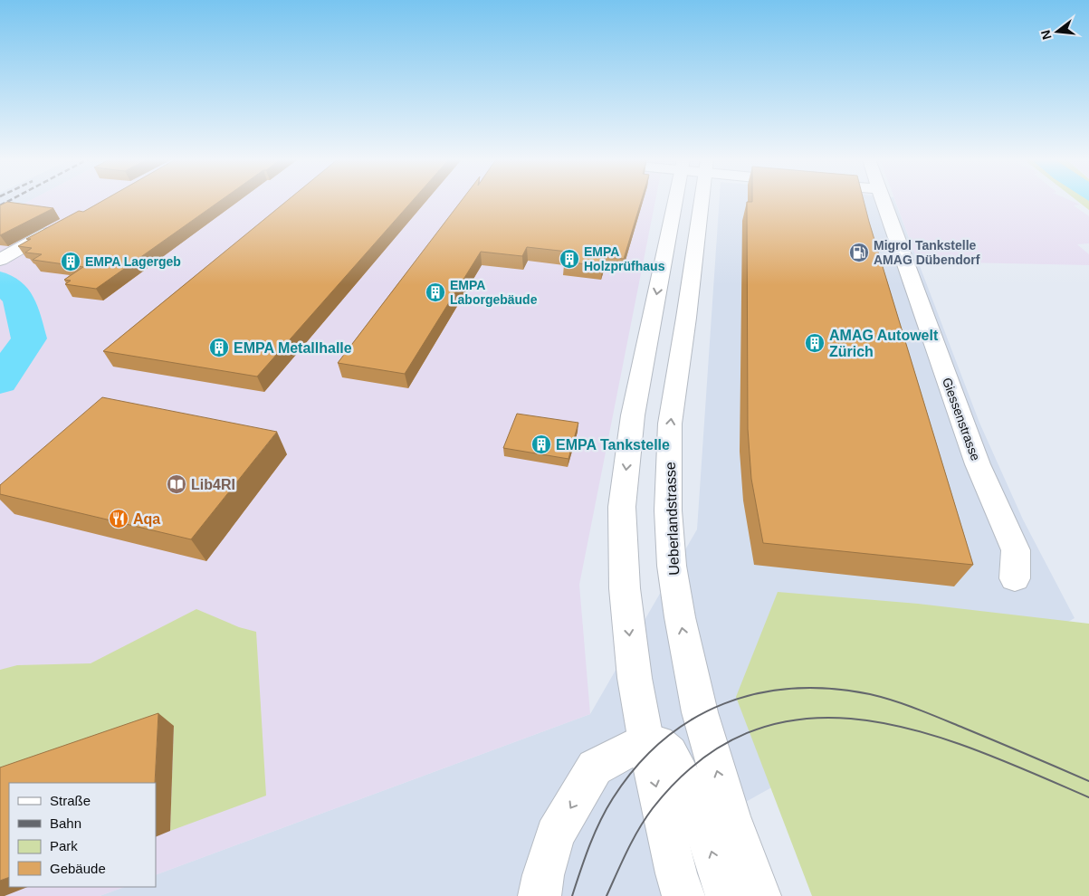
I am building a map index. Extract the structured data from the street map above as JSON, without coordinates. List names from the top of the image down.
{
  "streets": {
    "main road": ["Giessenstrasse", "Ueberlandstrasse"]
  },
  "places": {
    "fuel station": ["Migrol Tankstelle AMAG Dübendorf"],
    "building": [
      "EMPA Holzprüfhaus",
      "EMPA Lagergeb",
      "EMPA Laborgebäude",
      "AMAG Autowelt Zürich",
      "EMPA Metallhalle",
      "EMPA Tankstelle"
    ],
    "library": ["Lib4RI"],
    "restaurant": ["Aqa"]
  },
  "legend": [
    "Straße",
    "Bahn",
    "Park",
    "Gebäude"
  ],
  "north": "left"
}
